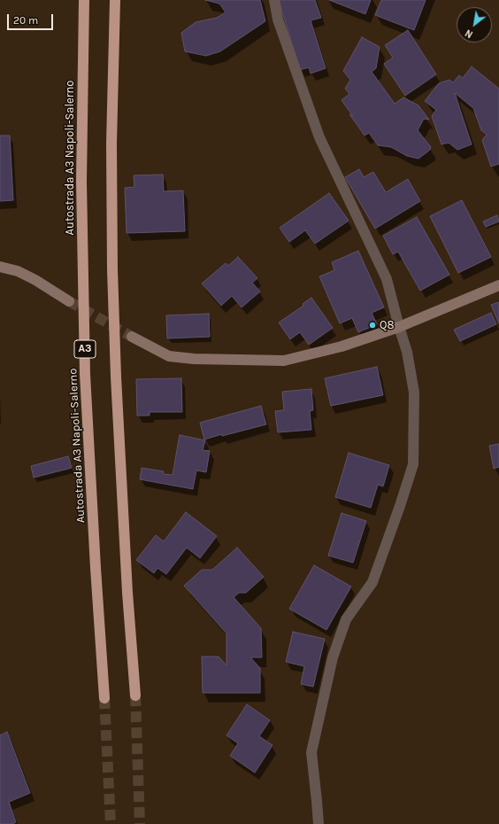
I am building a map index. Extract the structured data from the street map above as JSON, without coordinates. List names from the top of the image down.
{
  "streets": {
    "highway": ["Autostrada A3 Napoli-Salerno", "A3"]
  },
  "places": ["Q8"],
  "scale_bar": "20 m",
  "north": "bottom left"
}
